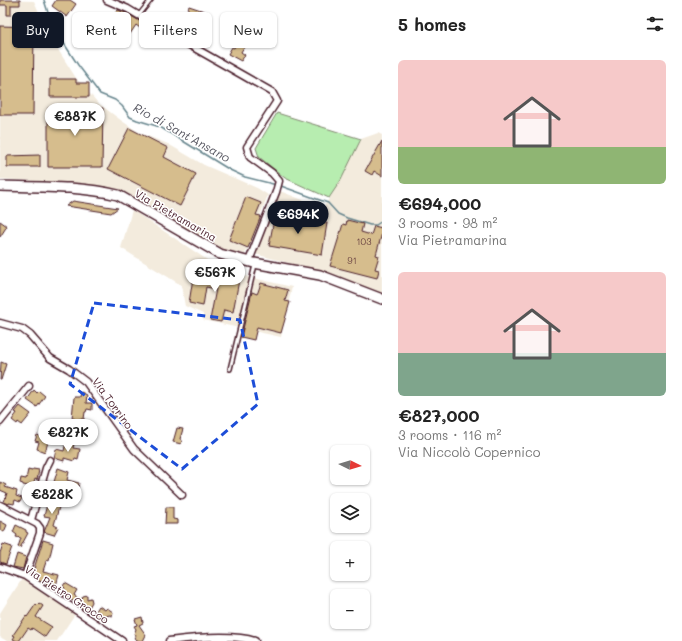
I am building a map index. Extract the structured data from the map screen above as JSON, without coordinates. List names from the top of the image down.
{
  "streets": {
    "main road": ["Via Pietramarina"],
    "street": ["Via Torrino", "Via Pietro Grocco"]
  },
  "water": ["Rio di Sant'Ansano"],
  "house_numbers": ["103", "91"],
  "north": "right",
  "page": {
    "heading": "5 homes",
    "chip": [
      "Buy",
      "Rent",
      "Filters",
      "New"
    ],
    "list": [
      {
        "name": "€694,000",
        "note": "3 rooms · 98 m² · Via Pietramarina"
      },
      {
        "name": "€827,000",
        "note": "3 rooms · 116 m² · Via Niccolò Copernico"
      }
    ],
    "price": [
      "€887K",
      "€694K",
      "€567K",
      "€827K",
      "€828K"
    ],
    "map_buttons": ["+", "−"]
  }
}
